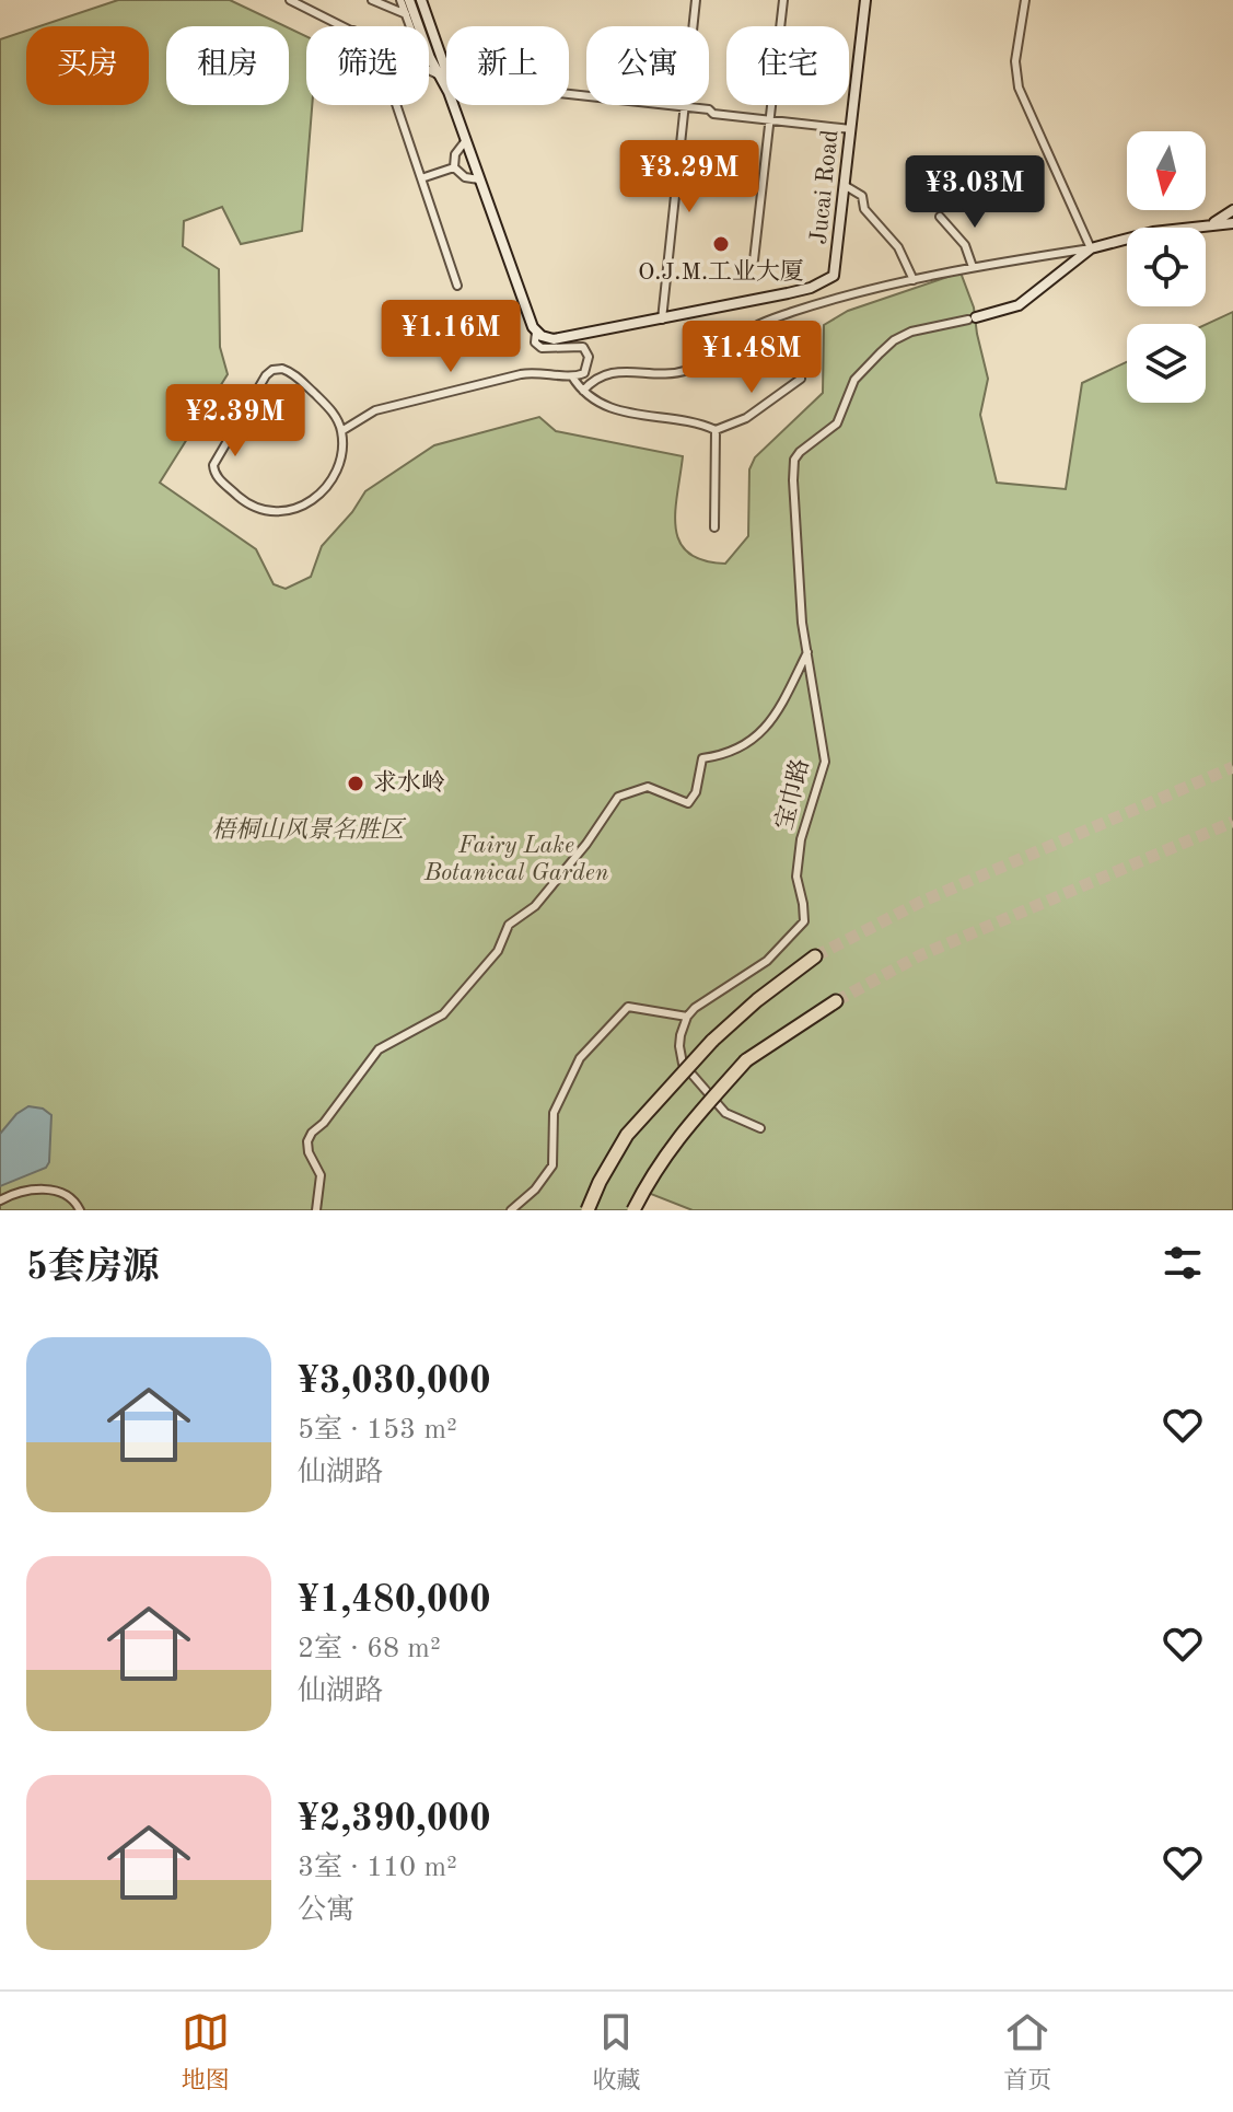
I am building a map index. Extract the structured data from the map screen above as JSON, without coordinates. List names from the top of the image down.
{
  "streets": {
    "street": ["Jucai Road", "宝巾路"]
  },
  "parks": ["梧桐山风景名胜区", "Fairy Lake Botanical Garden"],
  "places": ["O.J.M.工业大厦", "求水岭"],
  "north": "bottom",
  "page": {
    "chip": [
      "买房",
      "租房",
      "筛选",
      "新上",
      "公寓",
      "住宅"
    ],
    "price": [
      "¥3.29M",
      "¥3.03M",
      "¥1.16M",
      "¥1.48M",
      "¥2.39M"
    ],
    "heading": "5套房源",
    "list": [
      {
        "name": "¥3,030,000",
        "note": "5室 · 153 m² · 仙湖路"
      },
      {
        "name": "¥1,480,000",
        "note": "2室 · 68 m² · 仙湖路"
      },
      {
        "name": "¥2,390,000",
        "note": "3室 · 110 m² · 公寓"
      }
    ],
    "tabs": ["地图", "收藏", "首页"]
  }
}
